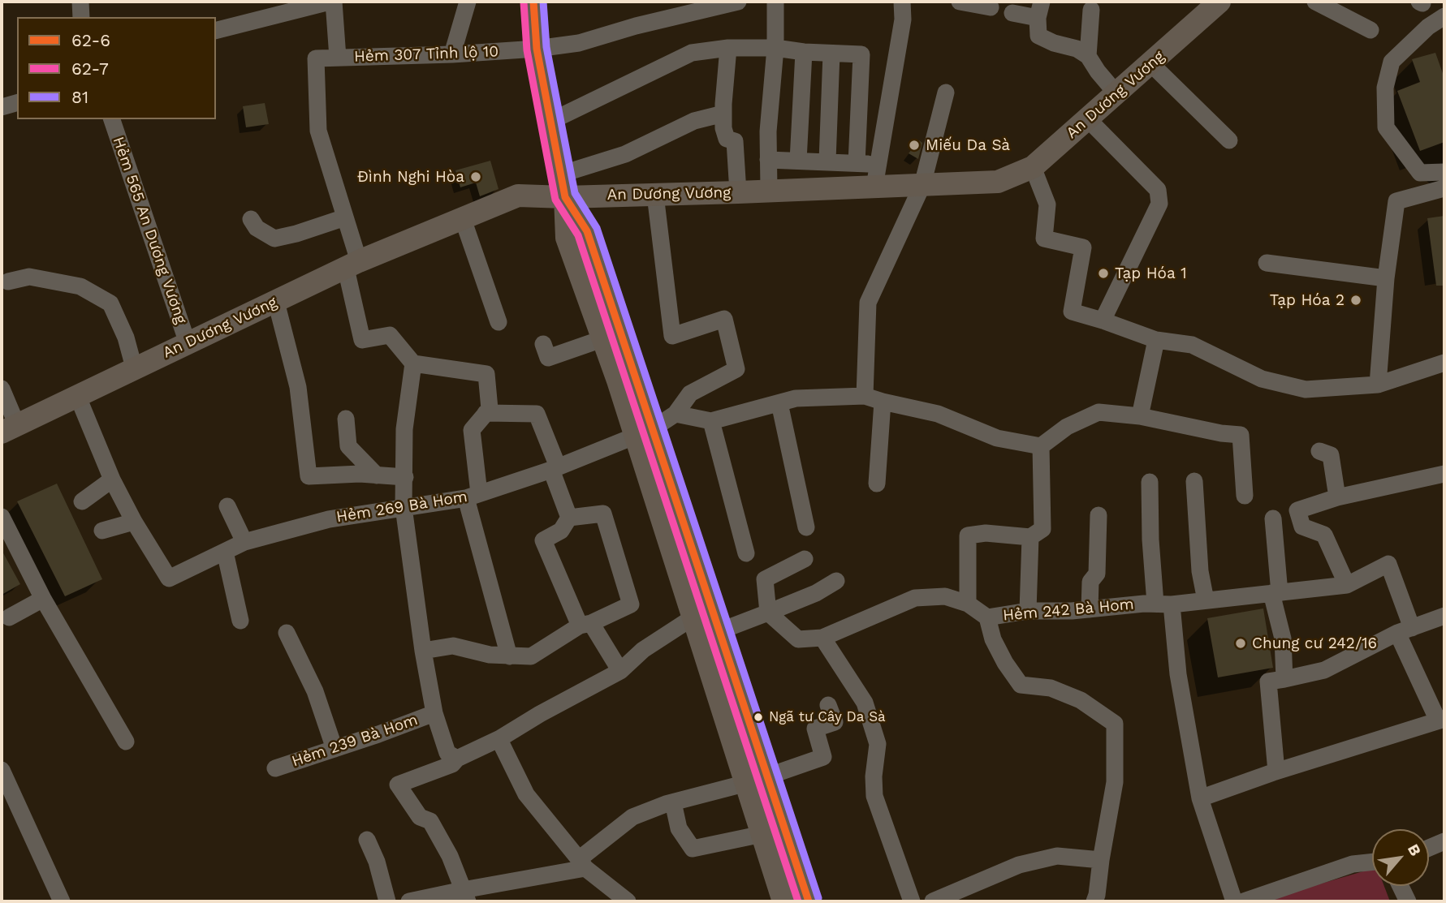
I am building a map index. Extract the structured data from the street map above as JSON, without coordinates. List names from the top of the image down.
{
  "streets": {
    "main road": ["An Dương Vương"],
    "street": [
      "Hẻm 307 Tỉnh lộ 10",
      "Hẻm 565 An Dương Vương",
      "Hẻm 269 Bà Hom",
      "Hẻm 242 Bà Hom",
      "Hẻm 239 Bà Hom"
    ]
  },
  "crossings": [
    ["An Dương Vương", "Hẻm 565 An Dương Vương"],
    ["An Dương Vương", "Hẻm 269 Bà Hom"]
  ],
  "places": [
    "Miếu Da Sà",
    "Đình Nghi Hòa",
    "Tạp Hóa 1",
    "Tạp Hóa 2",
    "Chung cư 242/16",
    "Ngã tư Cây Da Sà"
  ],
  "lines": ["transit line 62-6", "transit line 81", "transit line 62-7"],
  "legend": ["62-6", "62-7", "81"],
  "north": "top right"
}
